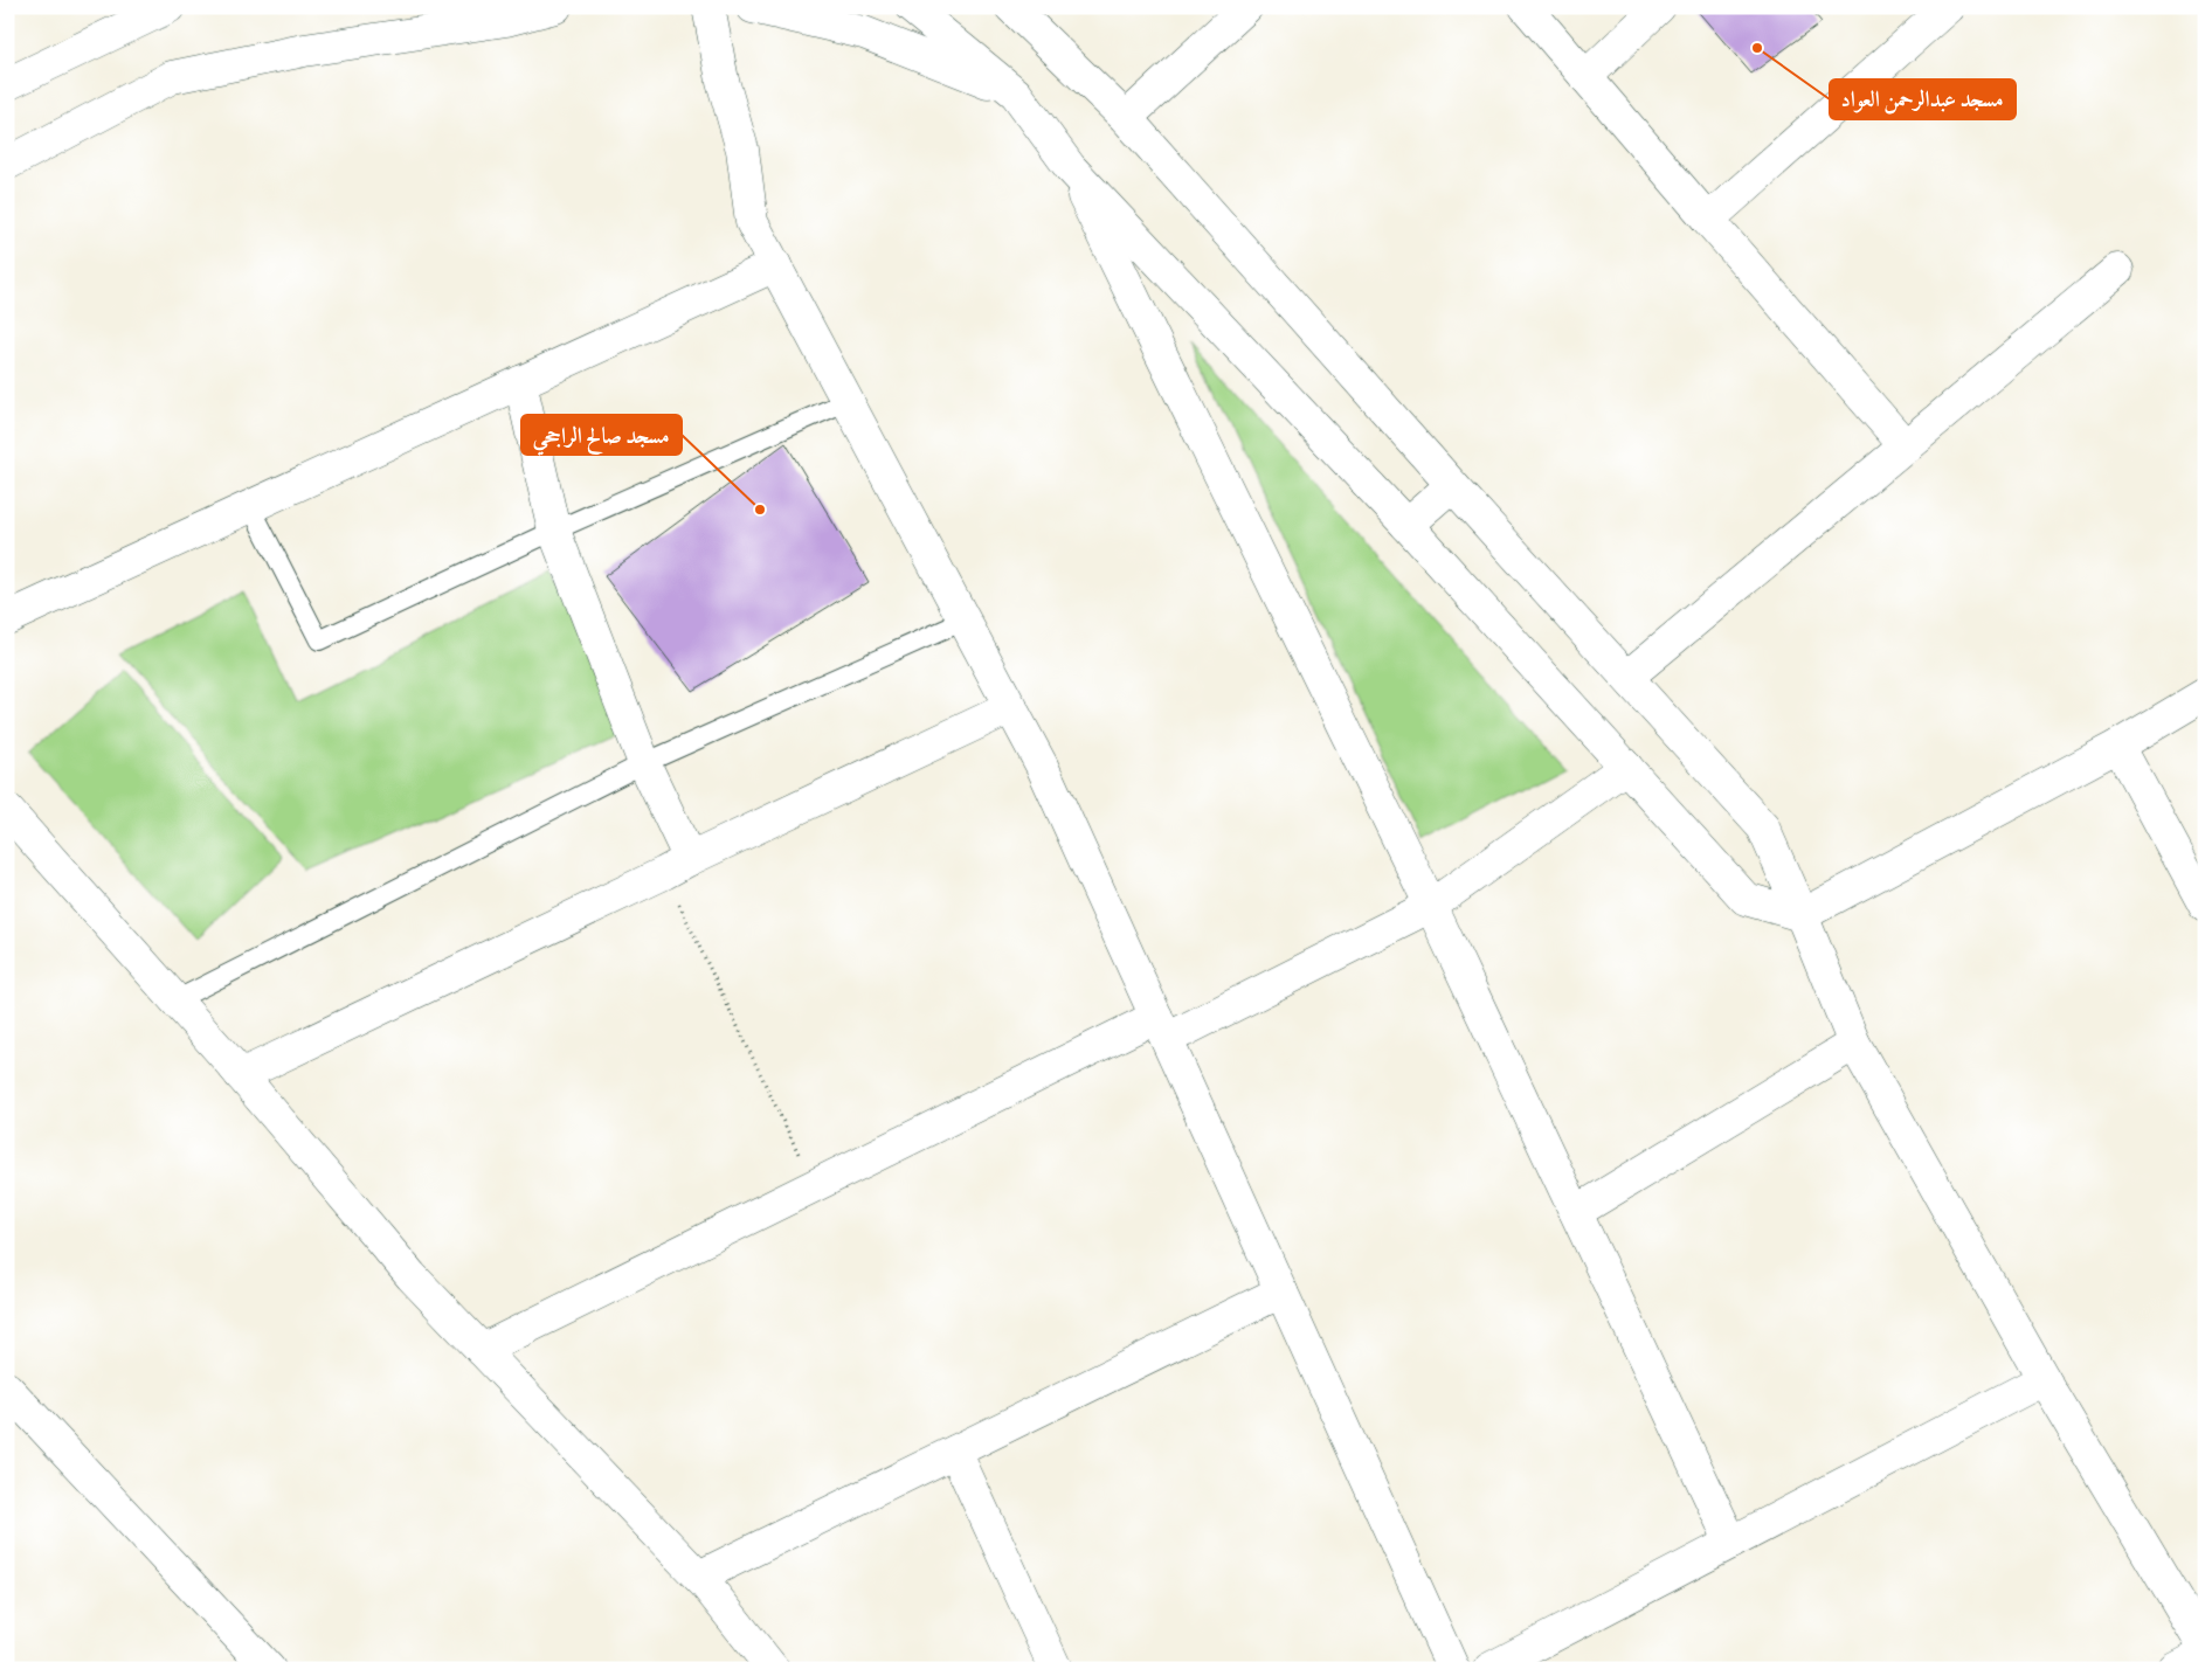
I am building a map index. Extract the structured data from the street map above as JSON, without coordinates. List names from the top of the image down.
{
  "places": ["مسجد عبدالرحمن العواد", "مسجد صالح الراجحي"]
}
